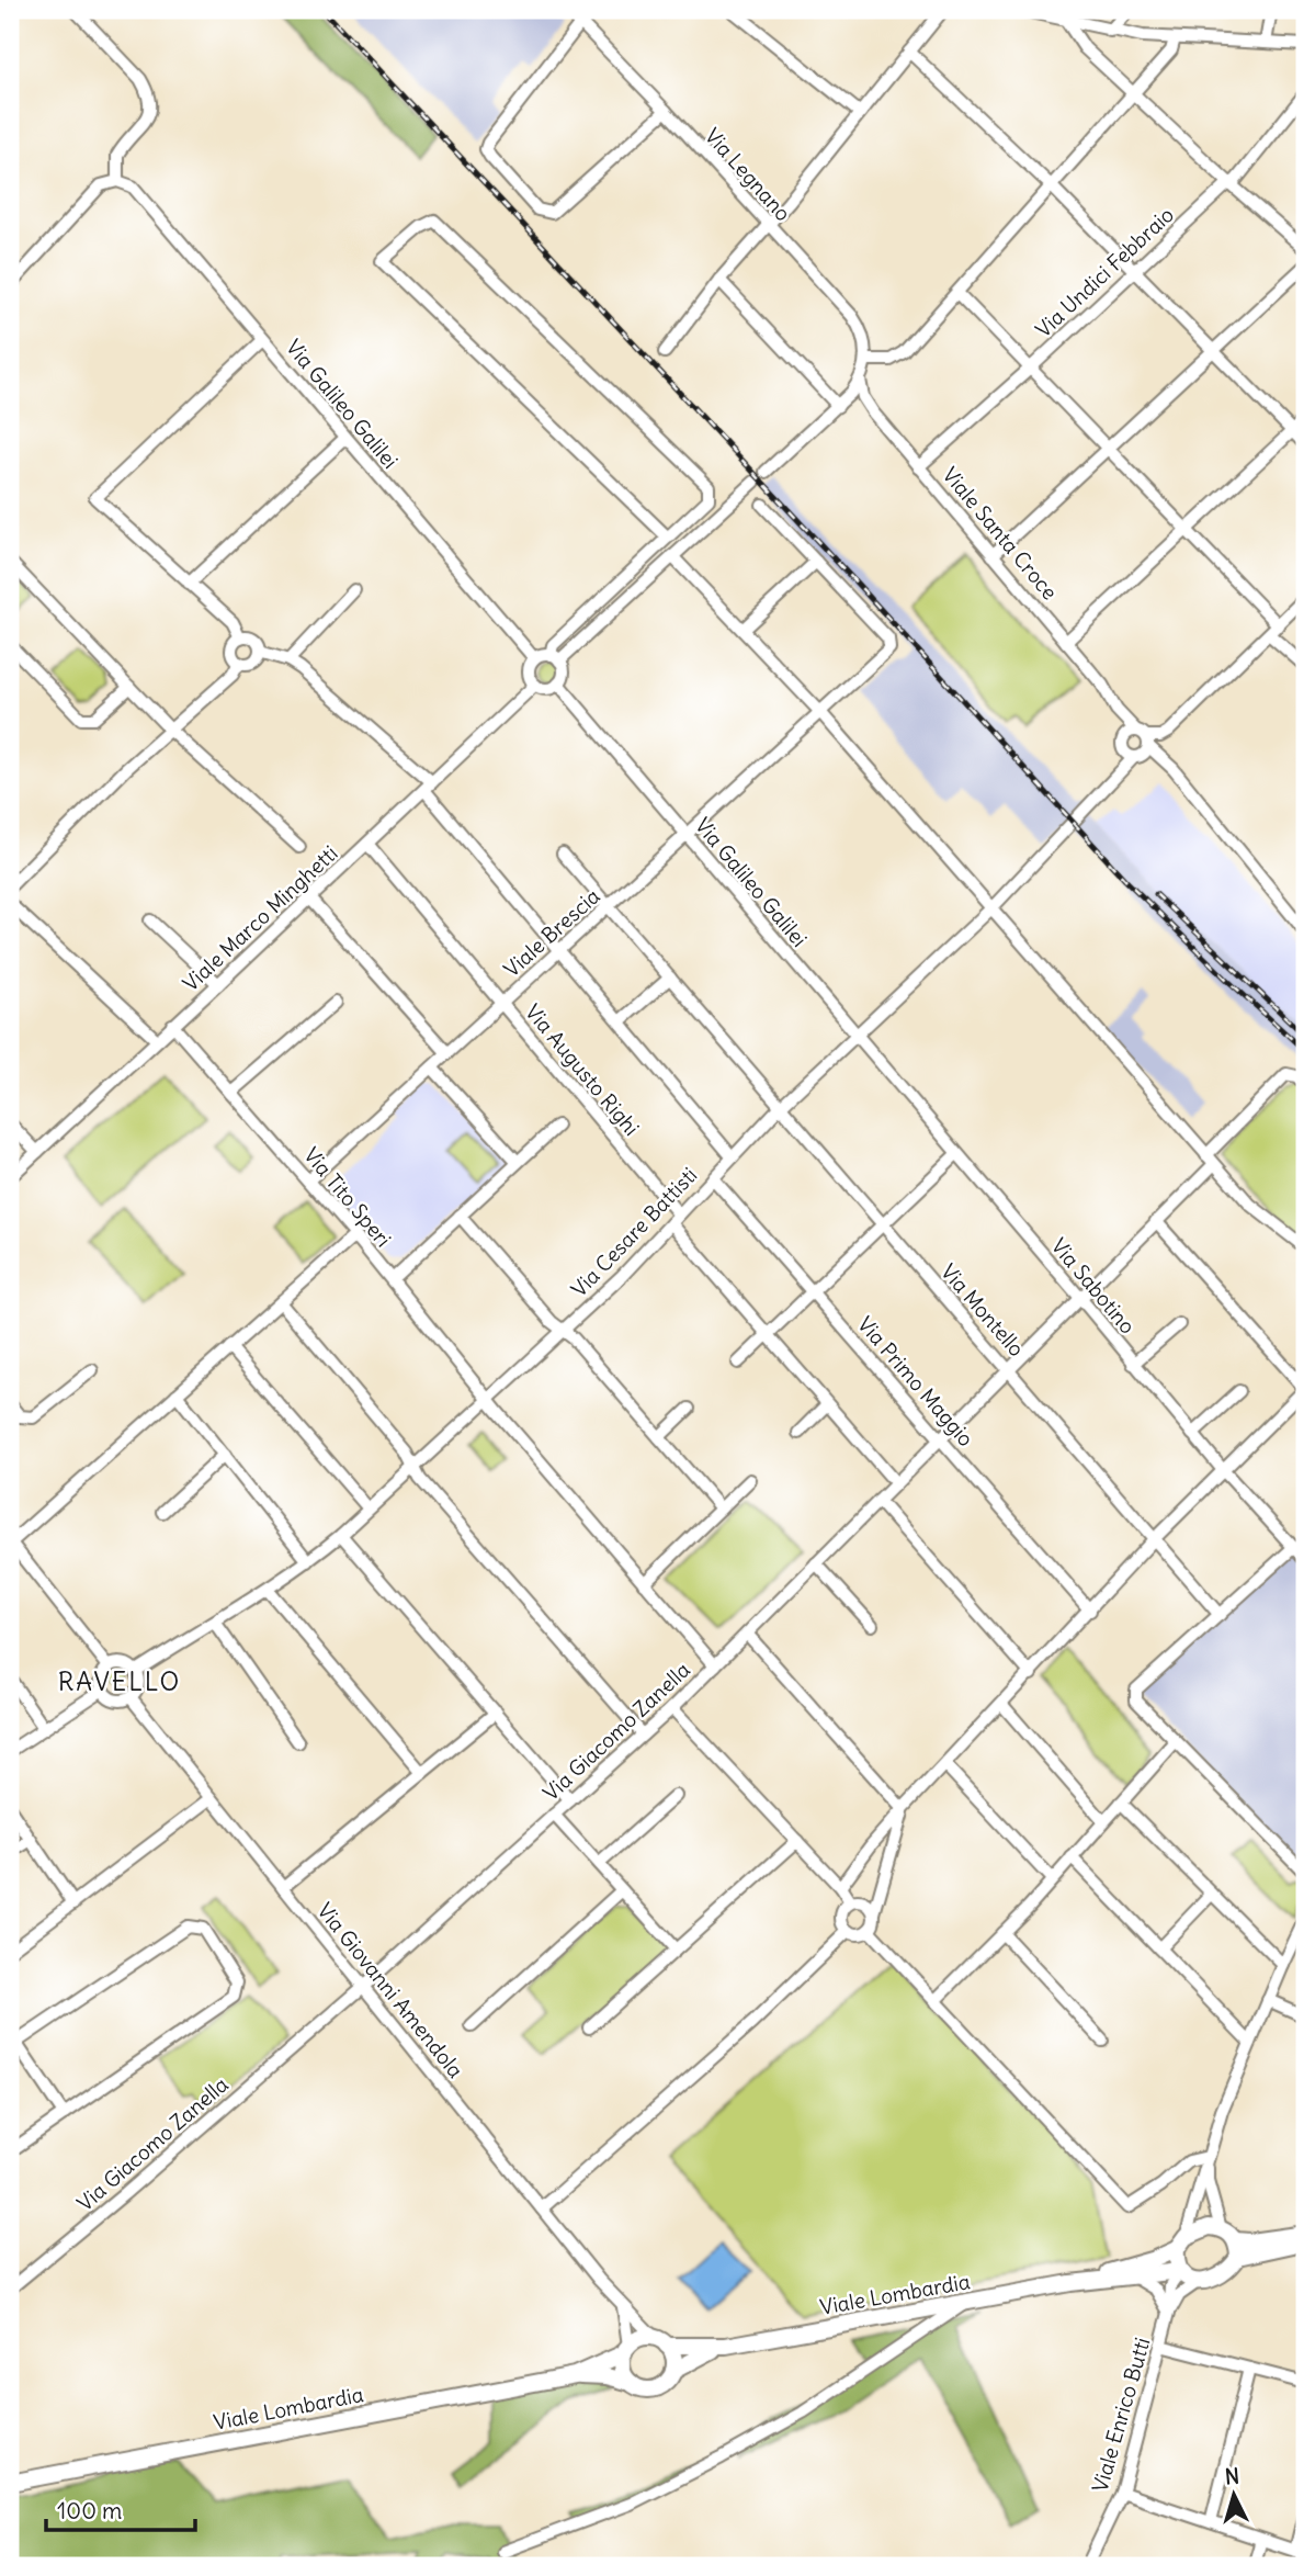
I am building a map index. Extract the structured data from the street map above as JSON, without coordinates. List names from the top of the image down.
{
  "streets": {
    "main road": ["Viale Lombardia"],
    "street": [
      "Via Legnano",
      "Via Undici Febbraio",
      "Via Galileo Galilei",
      "Viale Santa Croce",
      "Viale Marco Minghetti",
      "Viale Brescia",
      "Via Augusto Righi",
      "Via Tito Speri",
      "Via Cesare Battisti",
      "Via Sabotino",
      "Via Montello",
      "Via Primo Maggio",
      "Via Giacomo Zanella",
      "Via Giovanni Amendola",
      "Viale Enrico Butti"
    ]
  },
  "crossings": [
    ["Via Legnano", "Viale Santa Croce"],
    ["Via Undici Febbraio", "Viale Santa Croce"],
    ["Via Galileo Galilei", "Viale Marco Minghetti"],
    ["Via Galileo Galilei", "Viale Brescia"],
    ["Via Galileo Galilei", "Via Cesare Battisti"],
    ["Via Galileo Galilei", "Via Sabotino"],
    ["Viale Santa Croce", "Via Cesare Battisti"],
    ["Viale Marco Minghetti", "Via Augusto Righi"],
    ["Viale Marco Minghetti", "Via Tito Speri"],
    ["Viale Brescia", "Via Augusto Righi"],
    ["Viale Brescia", "Via Tito Speri"],
    ["Viale Brescia", "Via Montello"],
    ["Via Augusto Righi", "Via Cesare Battisti"],
    ["Via Augusto Righi", "Via Giacomo Zanella"],
    ["Via Tito Speri", "Via Cesare Battisti"],
    ["Via Tito Speri", "Via Giacomo Zanella"],
    ["Via Cesare Battisti", "Via Sabotino"],
    ["Via Cesare Battisti", "Via Montello"],
    ["Via Cesare Battisti", "Via Primo Maggio"],
    ["Via Cesare Battisti", "Via Giovanni Amendola"],
    ["Via Sabotino", "Via Giacomo Zanella"],
    ["Via Montello", "Via Giacomo Zanella"],
    ["Via Primo Maggio", "Via Giacomo Zanella"],
    ["Via Giacomo Zanella", "Via Giovanni Amendola"],
    ["Via Giovanni Amendola", "Viale Lombardia"],
    ["Viale Lombardia", "Viale Enrico Butti"]
  ],
  "districts": ["RAVELLO"],
  "scale_bar": "100 m",
  "north": "top"
}
